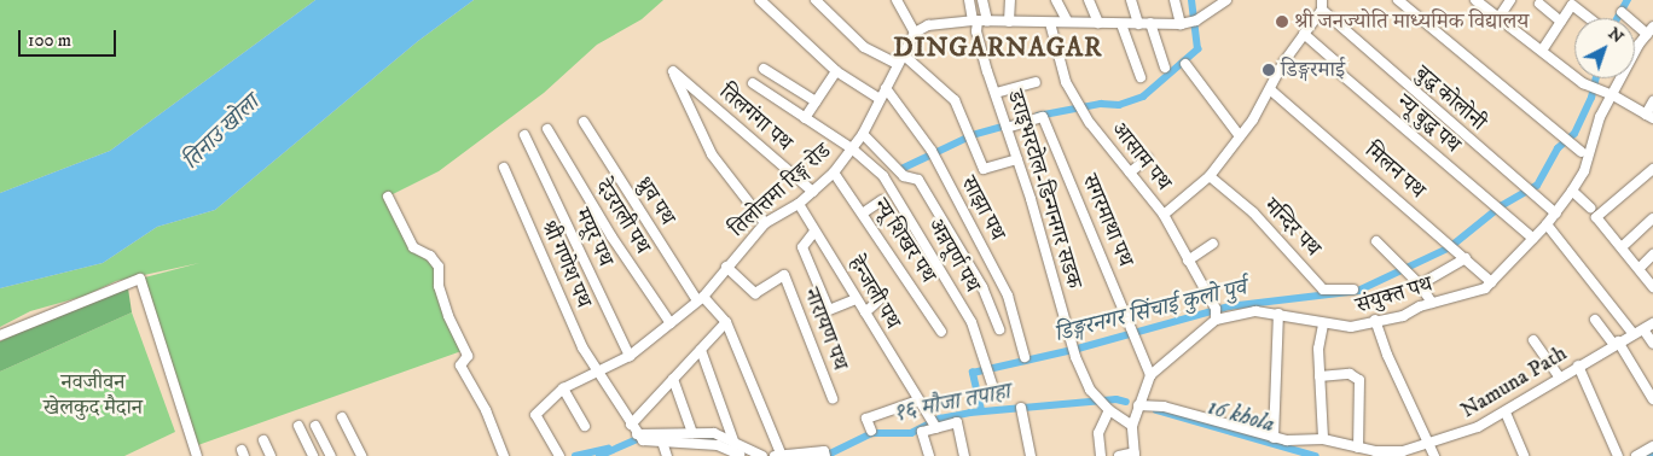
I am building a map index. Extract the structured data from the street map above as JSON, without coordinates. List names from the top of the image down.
{
  "streets": {
    "street": [
      "बुद्ध कोलोनी",
      "तिलगंगा पथ",
      "न्यू बुद्ध पथ",
      "आसाम पथ",
      "मिलन पथ",
      "डराइभरटोल-डिन्गनगर सडक",
      "तिलोत्तमा रिङ्ग रोड",
      "ध्रुव पथ",
      "साझा पथ",
      "देउराली पथ",
      "सगरमाथा पथ",
      "मन्दिर पथ",
      "मयूर पथ",
      "न्यू शिखर पथ",
      "अन्नपूर्ण पथ",
      "श्री गणेश पथ",
      "हेन्जली पथ",
      "संयुक्त पथ",
      "नारायण पथ",
      "Namuna Path"
    ]
  },
  "crossings": [
    ["बुद्ध कोलोनी", "संयुक्त पथ"],
    ["तिलगंगा पथ", "तिलोत्तमा रिङ्ग रोड"],
    ["न्यू बुद्ध पथ", "संयुक्त पथ"],
    ["आसाम पथ", "संयुक्त पथ"],
    ["मिलन पथ", "संयुक्त पथ"],
    ["डराइभरटोल-डिन्गनगर सडक", "सगरमाथा पथ"],
    ["डराइभरटोल-डिन्गनगर सडक", "संयुक्त पथ"],
    ["तिलोत्तमा रिङ्ग रोड", "ध्रुव पथ"],
    ["तिलोत्तमा रिङ्ग रोड", "साझा पथ"],
    ["तिलोत्तमा रिङ्ग रोड", "देउराली पथ"],
    ["तिलोत्तमा रिङ्ग रोड", "मयूर पथ"],
    ["तिलोत्तमा रिङ्ग रोड", "न्यू शिखर पथ"],
    ["तिलोत्तमा रिङ्ग रोड", "अन्नपूर्ण पथ"],
    ["तिलोत्तमा रिङ्ग रोड", "श्री गणेश पथ"],
    ["तिलोत्तमा रिङ्ग रोड", "हेन्जली पथ"],
    ["तिलोत्तमा रिङ्ग रोड", "नारायण पथ"],
    ["सगरमाथा पथ", "संयुक्त पथ"],
    ["संयुक्त पथ", "Namuna Path"]
  ],
  "districts": ["DINGARNAGAR"],
  "water": [
    "तिनाउ खोला",
    "डिङ्गरनगर सिंचाई कुलो पुर्व",
    "१६ मौजा तपाहा",
    "16 khola"
  ],
  "parks": ["नवजीवन खेलकुद मैदान"],
  "places": ["श्री जनज्योति माध्यमिक विद्यालय", "डिङ्गरमाई"],
  "scale_bar": "100 m",
  "north": "top right"
}
